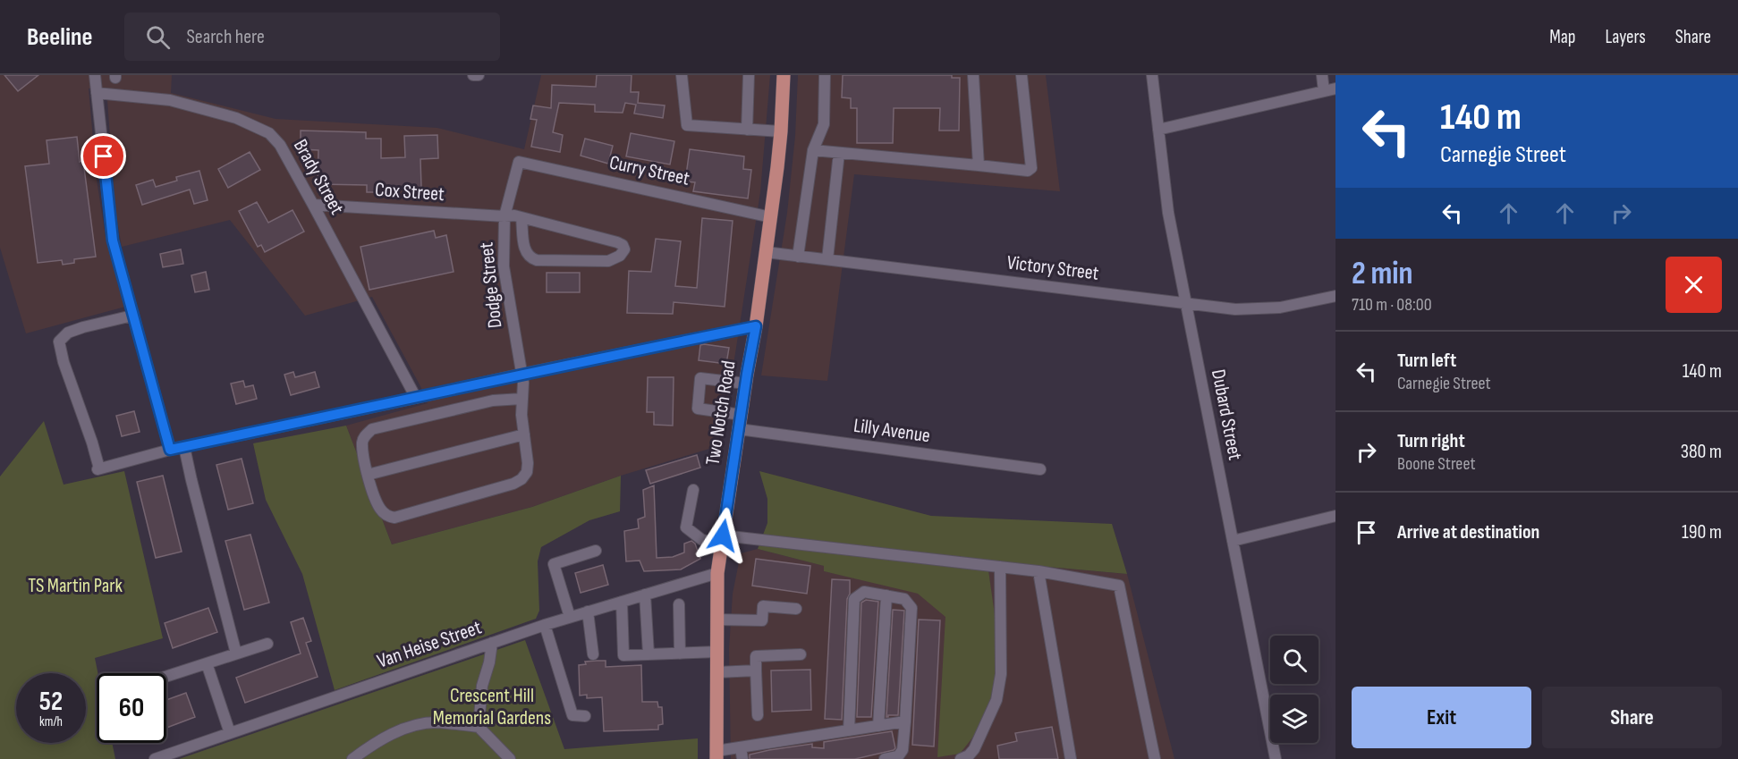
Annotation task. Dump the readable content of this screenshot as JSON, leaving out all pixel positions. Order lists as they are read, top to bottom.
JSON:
{
  "streets": {
    "main road": ["Two Notch Road"],
    "street": [
      "Curry Street",
      "Brady Street",
      "Cox Street",
      "Victory Street",
      "Dodge Street",
      "Dubard Street",
      "Lilly Avenue",
      "Van Heise Street"
    ]
  },
  "crossings": [
    ["Curry Street", "Dodge Street"],
    ["Curry Street", "Two Notch Road"],
    ["Brady Street", "Cox Street"],
    ["Cox Street", "Dodge Street"],
    ["Victory Street", "Two Notch Road"],
    ["Victory Street", "Dubard Street"],
    ["Two Notch Road", "Lilly Avenue"],
    ["Two Notch Road", "Van Heise Street"]
  ],
  "parks": ["TS Martin Park", "Crescent Hill Memorial Gardens"],
  "page": {
    "header": "Beeline",
    "search": "Search here",
    "nav": ["Map", "Layers", "Share"],
    "turn": ["140 m", "Carnegie Street"],
    "heading": ["2 min", "710 m · 08:00"],
    "list": [
      {
        "name": "Turn left",
        "note": "Carnegie Street",
        "value": "140 m"
      },
      {
        "name": "Turn right",
        "note": "Boone Street",
        "value": "380 m"
      },
      {
        "name": "Arrive at destination",
        "value": "190 m"
      }
    ],
    "speed": "52 km/h",
    "limit": "60",
    "buttons": ["Exit", "Share"]
  }
}
